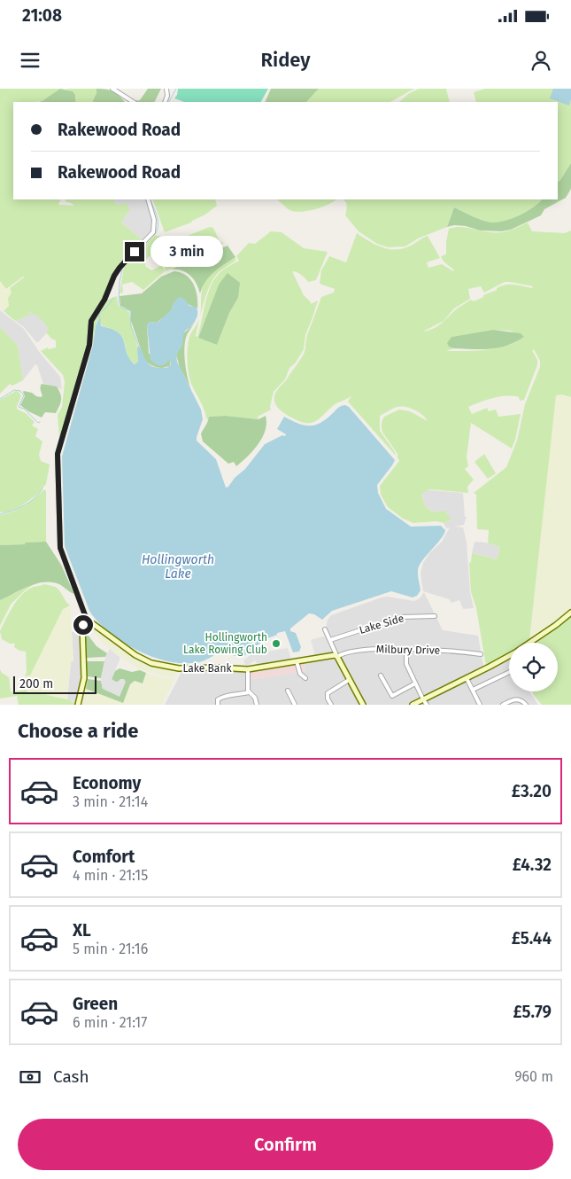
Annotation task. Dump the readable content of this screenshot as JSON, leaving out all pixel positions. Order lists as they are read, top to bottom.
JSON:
{
  "streets": {
    "main road": ["Lake Bank"],
    "street": ["Lake Side", "Milbury Drive"]
  },
  "crossings": [
    ["Milbury Drive", "Lake Bank"]
  ],
  "water": ["Hollingworth Lake"],
  "places": ["Hollingworth Lake Rowing Club"],
  "scale_bar": "200 m",
  "page": {
    "status": "21:08",
    "header": "Ridey",
    "banner": ["Rakewood Road", "Rakewood Road"],
    "bubble": "3 min",
    "scale": "200 m",
    "heading": "Choose a ride",
    "list": [
      {
        "name": "Economy",
        "note": "3 min · 21:14",
        "value": "£3.20"
      },
      {
        "name": "Comfort",
        "note": "4 min · 21:15",
        "value": "£4.32"
      },
      {
        "name": "XL",
        "note": "5 min · 21:16",
        "value": "£5.44"
      },
      {
        "name": "Green",
        "note": "6 min · 21:17",
        "value": "£5.79"
      }
    ],
    "pay": ["Cash", "960 m"],
    "buttons": "Confirm"
  }
}
